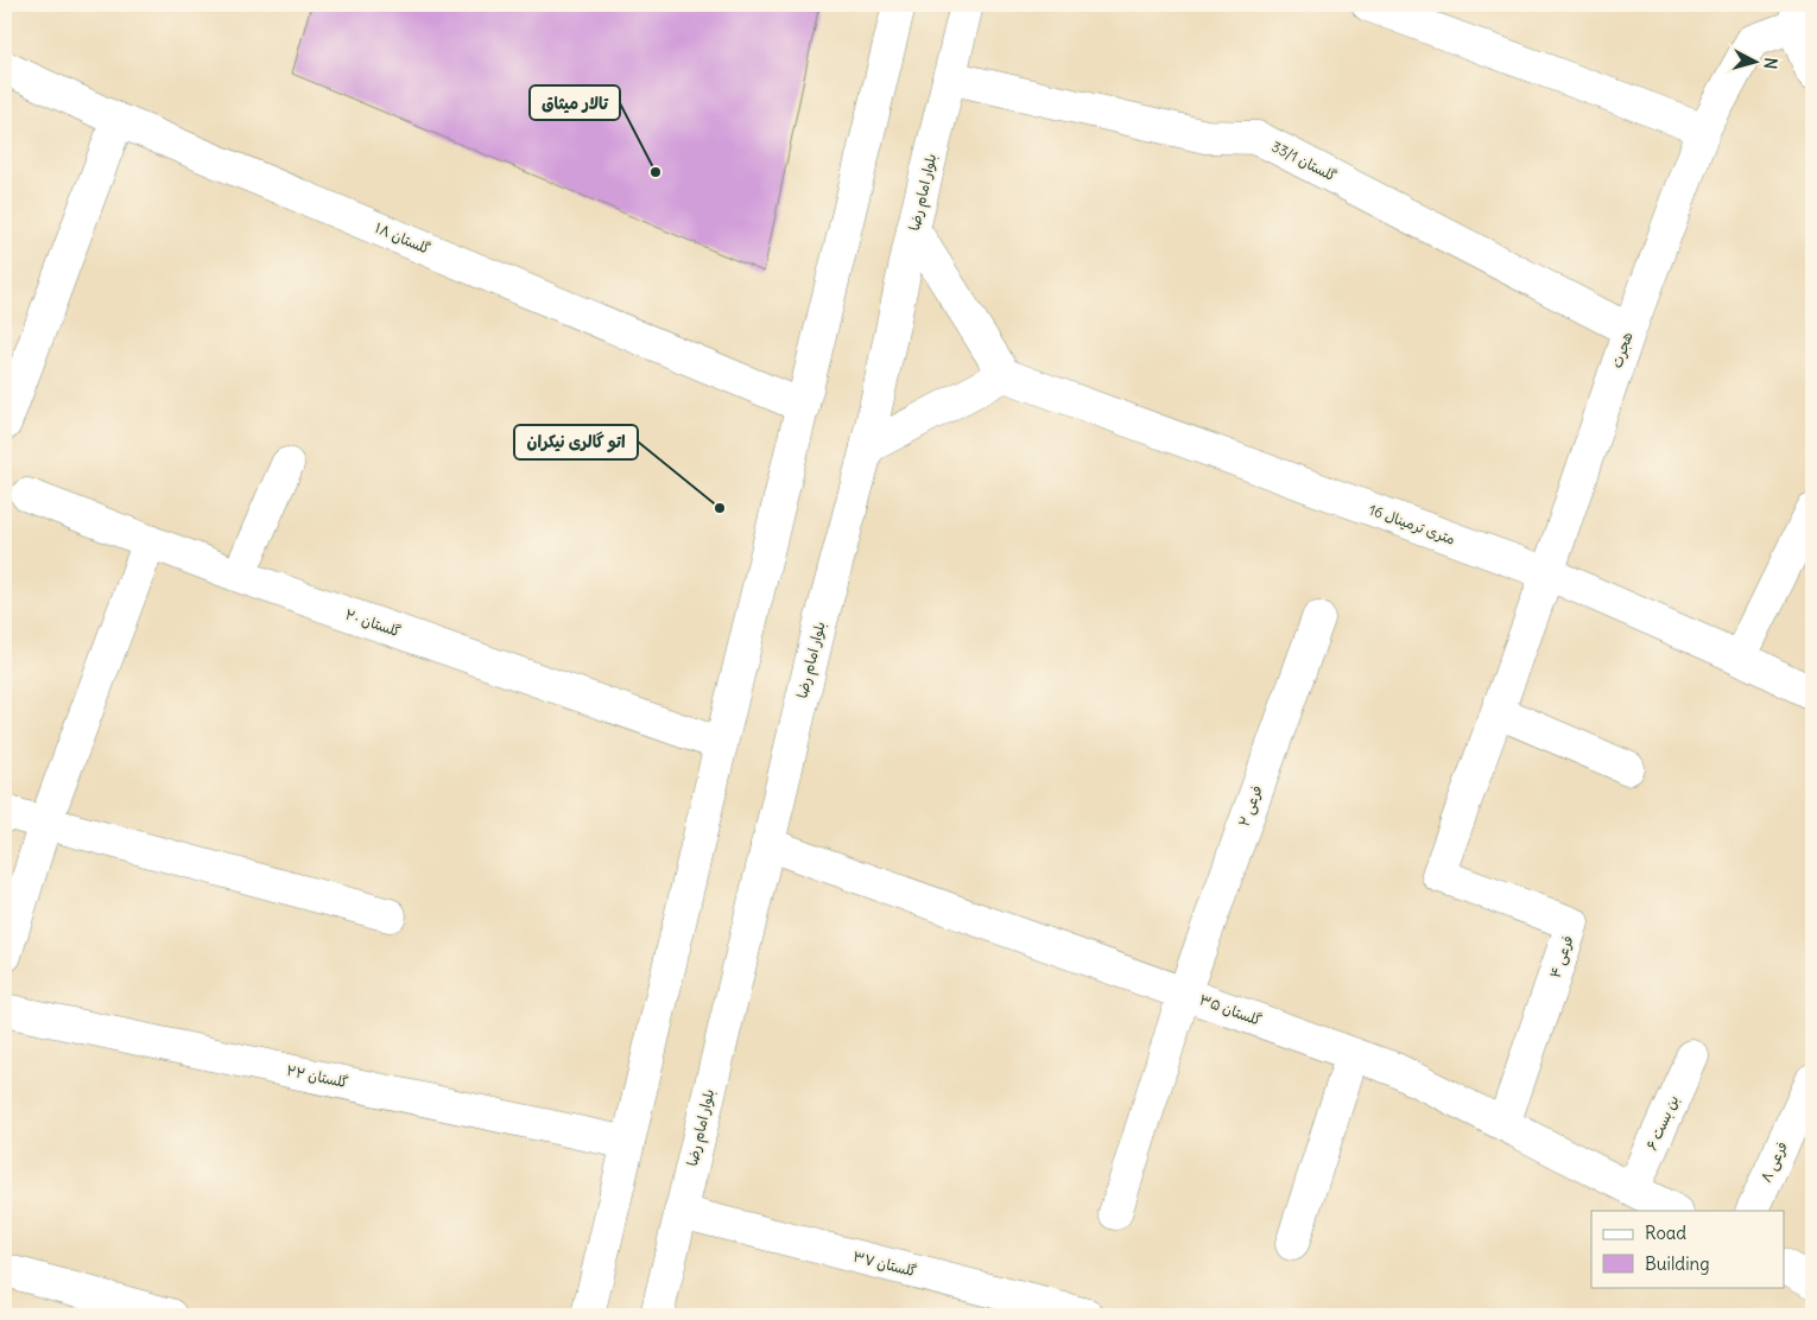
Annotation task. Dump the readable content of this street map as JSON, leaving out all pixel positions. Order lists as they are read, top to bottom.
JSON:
{
  "streets": {
    "street": [
      "گلستان 33/1",
      "بلوار امام رضا",
      "گلستان ۱۸",
      "هجرت",
      "16 متری ترمینال",
      "گلستان ۲۰",
      "فرعی ۲",
      "فرعی ۴",
      "گلستان ۳۵",
      "گلستان ۲۲",
      "بن بست ۶",
      "فرعی ۸",
      "گلستان ۳۷"
    ]
  },
  "crossings": [
    ["گلستان 33/1", "بلوار امام رضا"],
    ["گلستان 33/1", "هجرت"],
    ["بلوار امام رضا", "گلستان ۳۵"],
    ["بلوار امام رضا", "گلستان ۳۷"],
    ["هجرت", "16 متری ترمینال"],
    ["هجرت", "فرعی ۴"],
    ["فرعی ۲", "گلستان ۳۵"],
    ["فرعی ۴", "گلستان ۳۵"],
    ["گلستان ۳۵", "بن بست ۶"]
  ],
  "places": ["تالار میثاق", "اتو گالری نیکران"],
  "legend": ["Road", "Building"],
  "north": "right"
}
